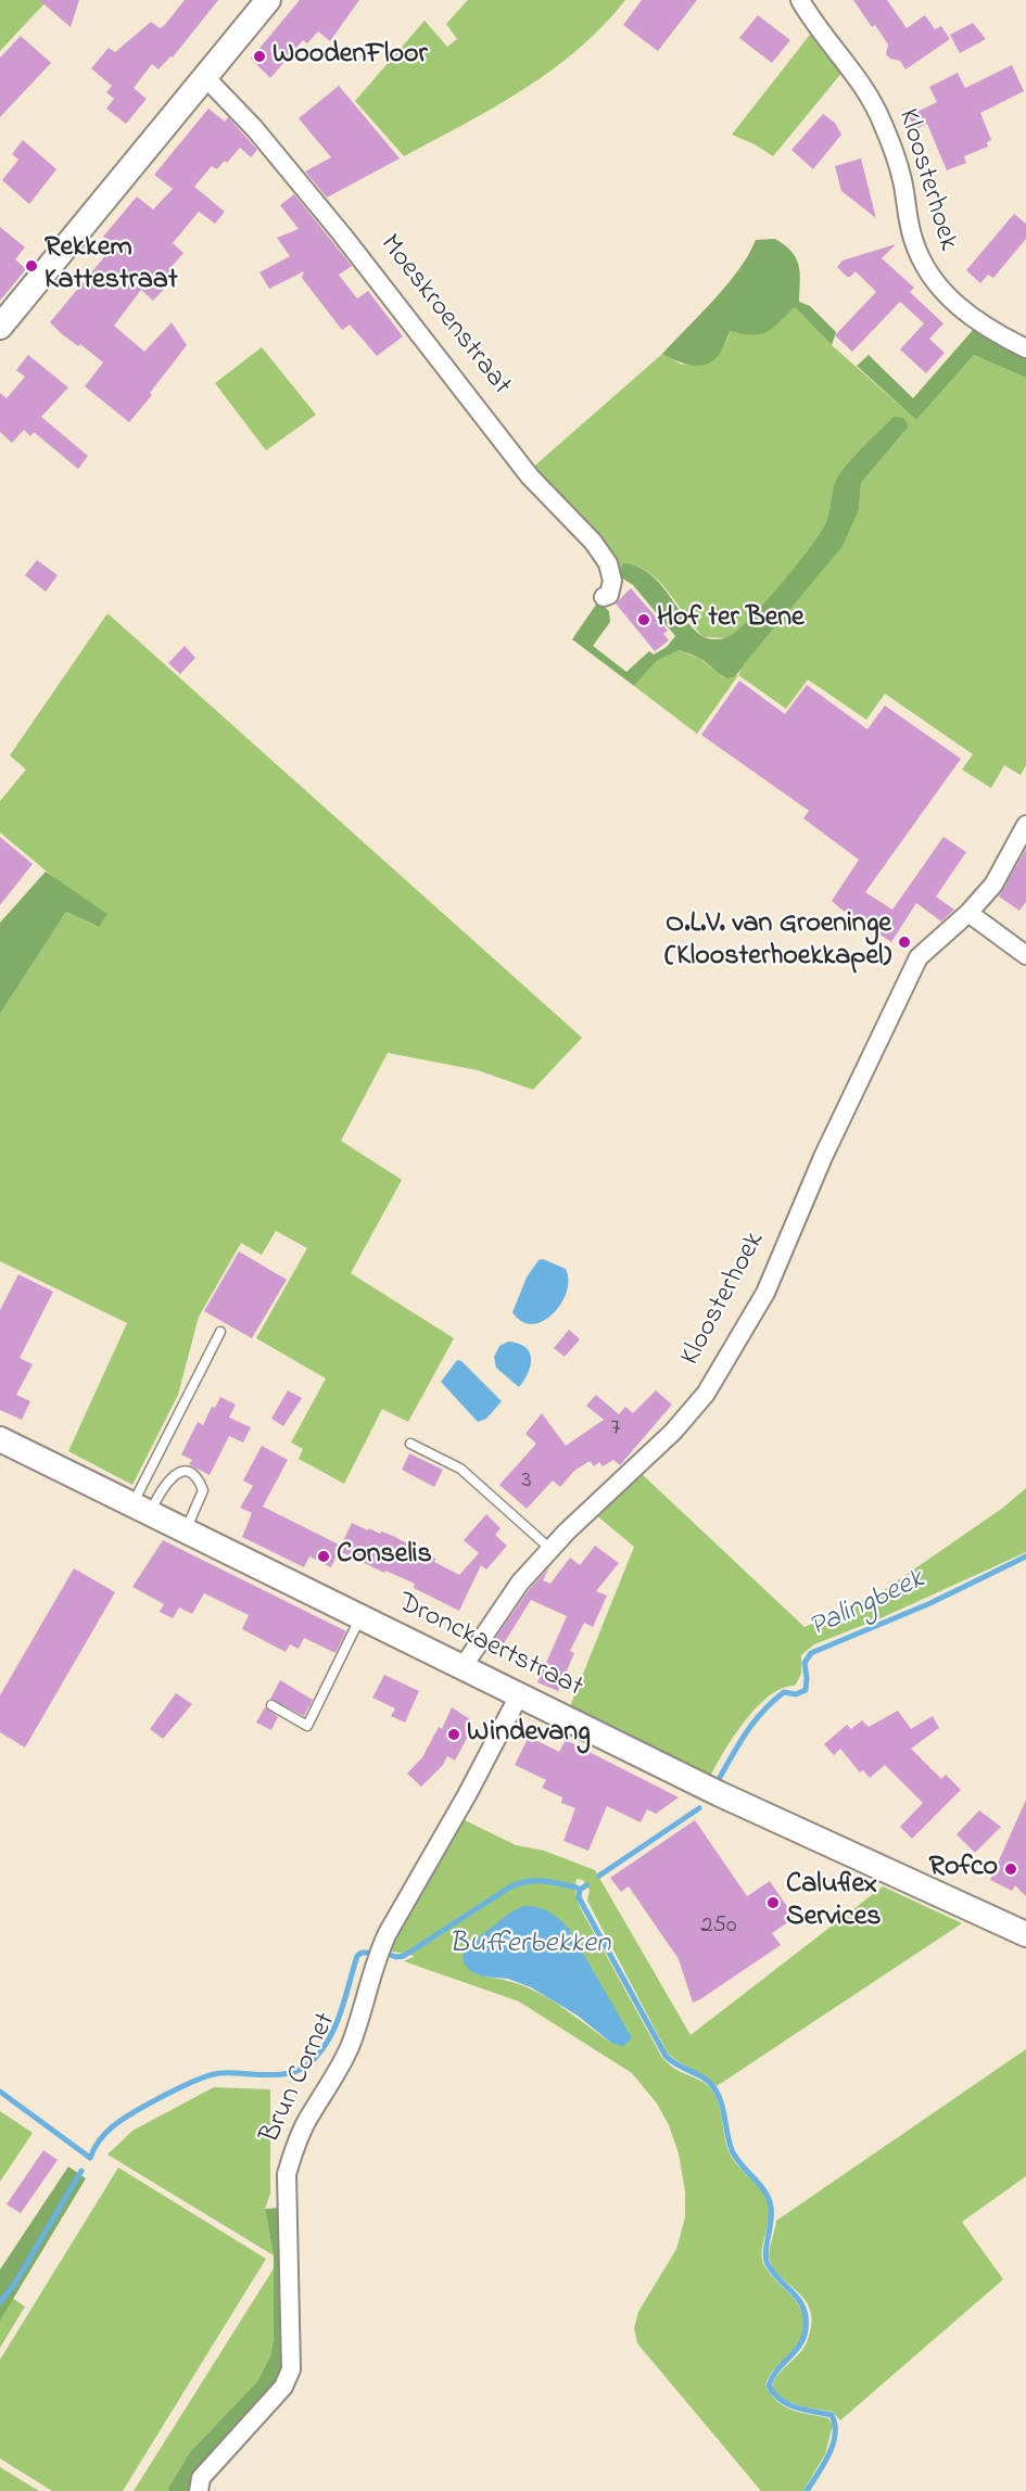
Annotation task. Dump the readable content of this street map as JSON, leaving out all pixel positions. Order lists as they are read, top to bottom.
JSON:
{
  "streets": {
    "main road": ["Dronckaertstraat"],
    "street": ["Kloosterhoek", "Moeskroenstraat", "Brun Cornet"]
  },
  "crossings": [
    ["Kloosterhoek", "Dronckaertstraat"],
    ["Dronckaertstraat", "Brun Cornet"]
  ],
  "water": ["Palingbeek", "Bufferbekken"],
  "places": [
    "WoodenFloor",
    "Rekkem Kattestraat",
    "Hof ter Bene",
    "O.L.V. van Groeninge (Kloosterhoekkapel)",
    "Conselis",
    "Windevang",
    "Rofco",
    "Caluflex Services"
  ],
  "house_numbers": ["7", "3", "250"]
}
